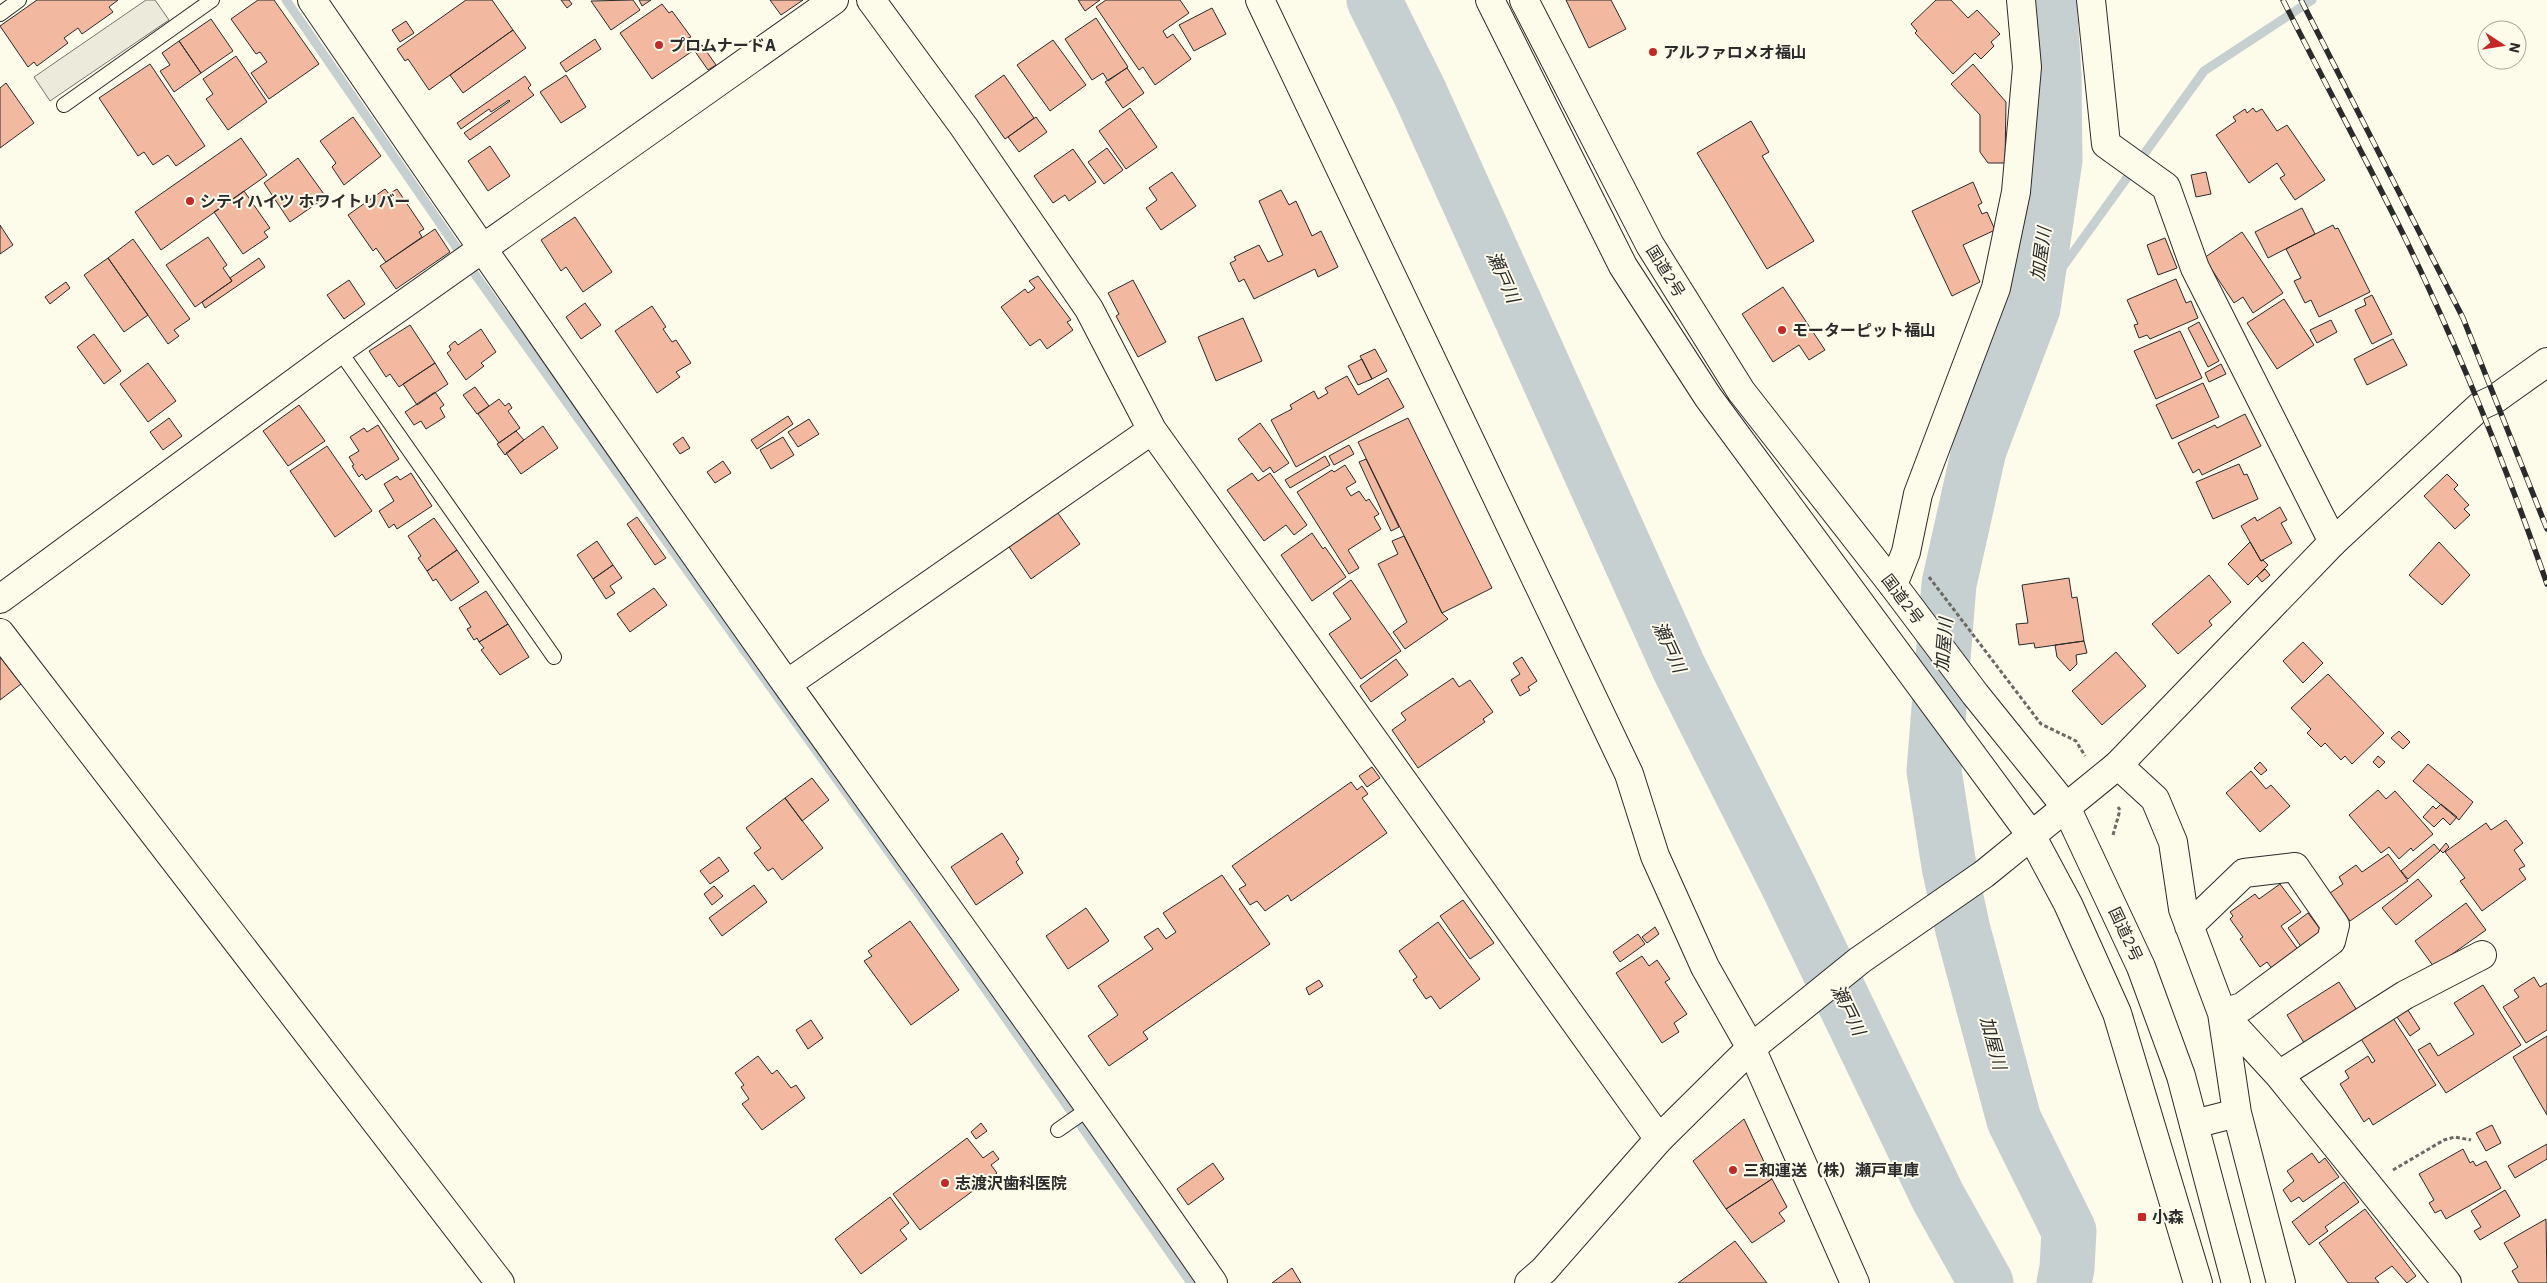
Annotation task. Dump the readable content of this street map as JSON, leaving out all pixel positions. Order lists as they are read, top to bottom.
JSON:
{
  "streets": {
    "main road": ["国道2号"]
  },
  "water": ["加屋川", "瀬戸川"],
  "places": {
    "other": [
      "プロムナードA",
      "アルファロメオ福山",
      "シティハイツ ホワイトリバー",
      "モーターピット福山",
      "三和運送（株）瀬戸車庫",
      "志渡沢歯科医院"
    ],
    "transit": ["小森"]
  },
  "north": "right"
}
